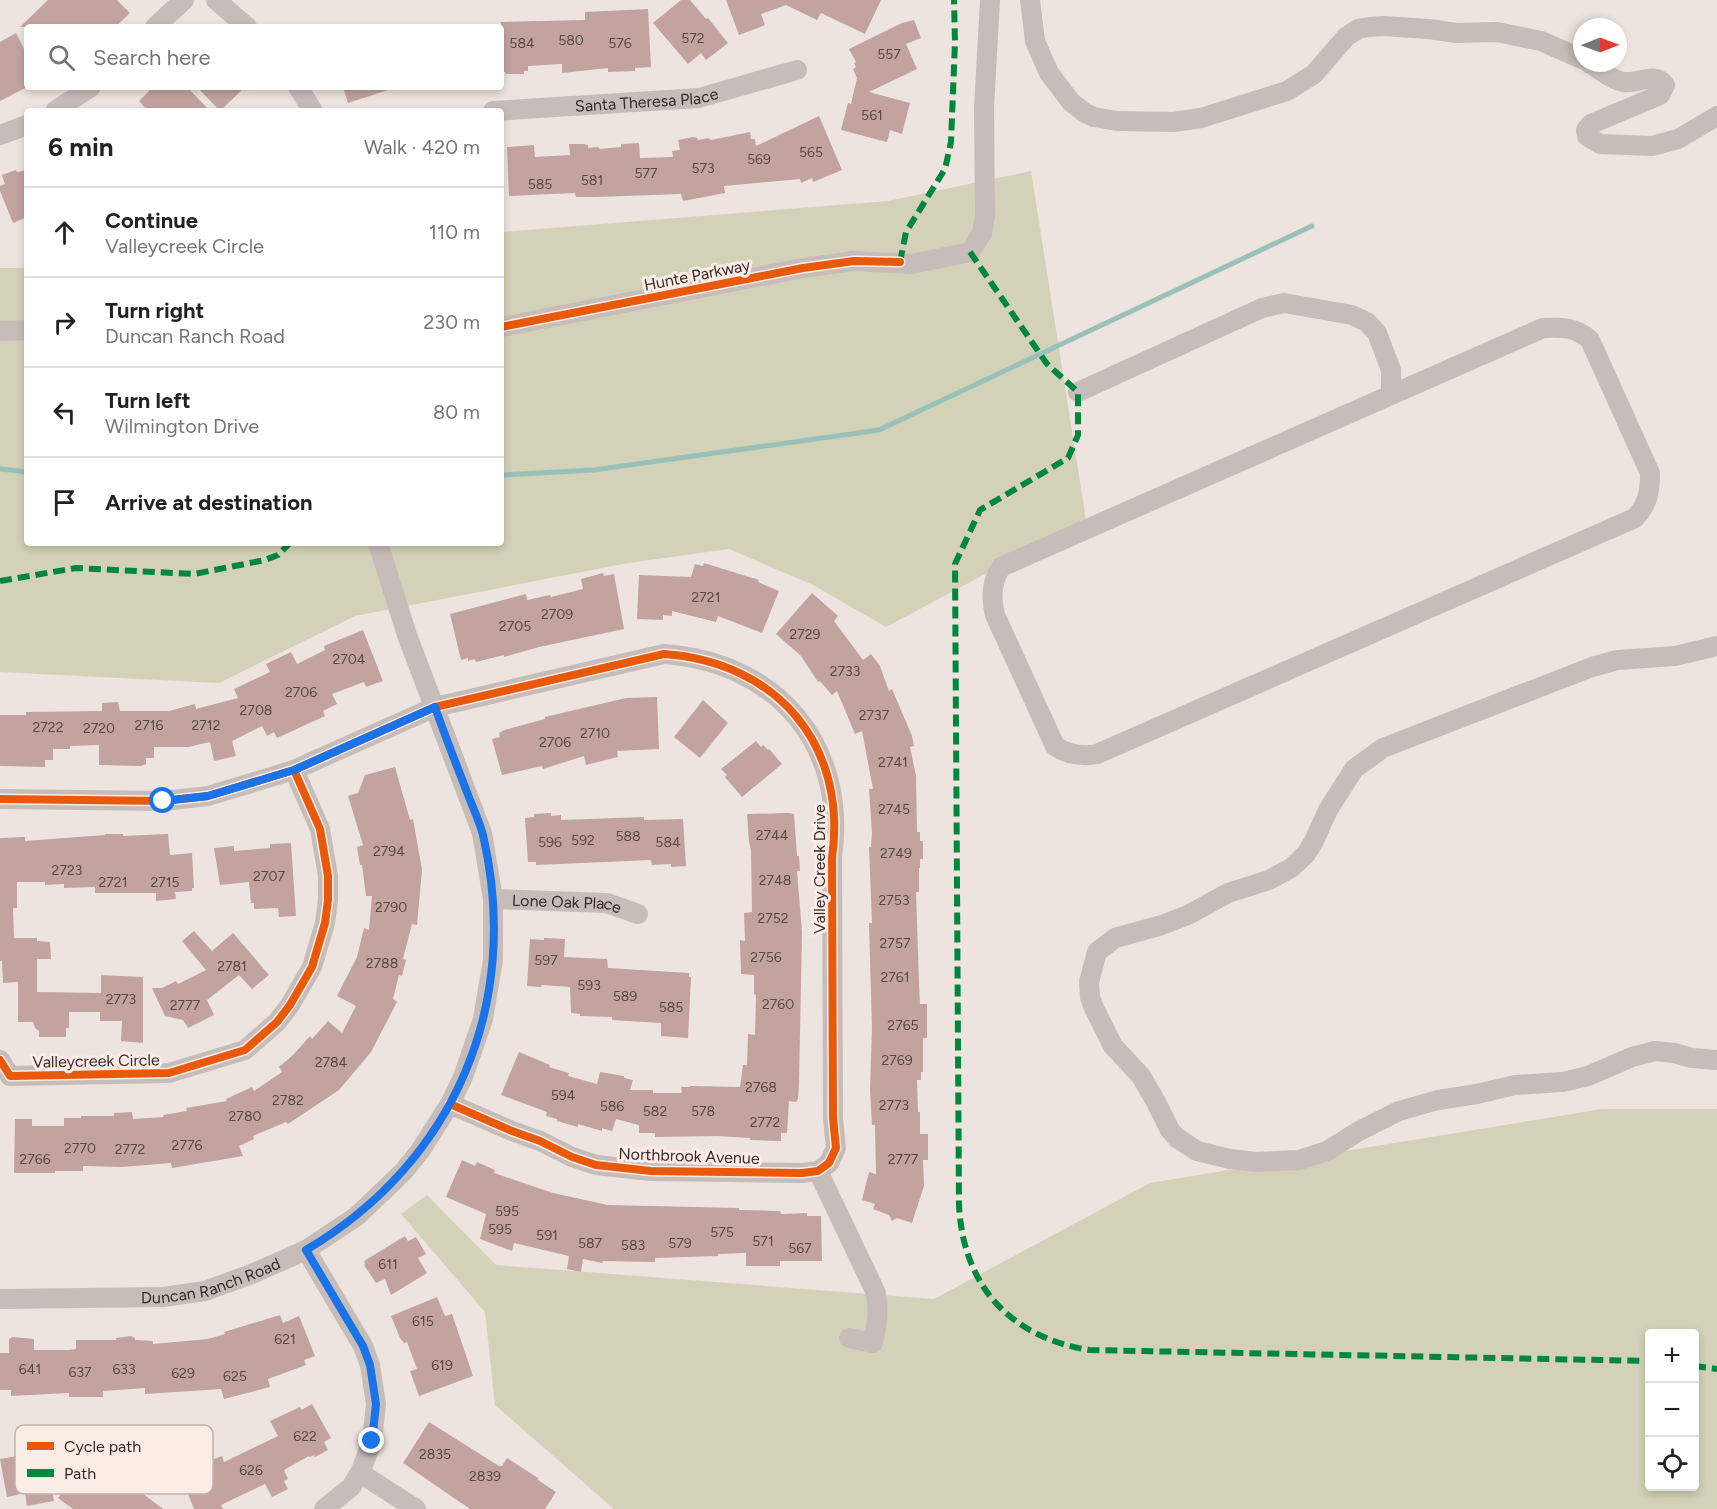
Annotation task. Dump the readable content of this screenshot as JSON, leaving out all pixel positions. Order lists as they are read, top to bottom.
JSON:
{
  "streets": {
    "street": [
      "Santa Theresa Place",
      "Hunte Parkway",
      "Valley Creek Drive",
      "Lone Oak Place",
      "Valleycreek Circle",
      "Northbrook Avenue",
      "Duncan Ranch Road"
    ]
  },
  "crossings": [
    ["Valley Creek Drive", "Northbrook Avenue"],
    ["Valley Creek Drive", "Duncan Ranch Road"],
    ["Lone Oak Place", "Duncan Ranch Road"],
    ["Northbrook Avenue", "Duncan Ranch Road"]
  ],
  "house_numbers": [
    "572",
    "580",
    "584",
    "576",
    "557",
    "561",
    "565",
    "569",
    "573",
    "577",
    "581",
    "585",
    "2721",
    "2709",
    "2705",
    "2729",
    "2704",
    "2733",
    "2706",
    "2708",
    "2737",
    "2716",
    "2712",
    "2722",
    "2720",
    "2710",
    "2706",
    "2741",
    "2745",
    "2744",
    "588",
    "592",
    "596",
    "584",
    "2794",
    "2749",
    "2723",
    "2707",
    "2748",
    "2721",
    "2715",
    "2753",
    "2790",
    "2752",
    "2757",
    "2756",
    "597",
    "2788",
    "2781",
    "2761",
    "593",
    "589",
    "2773",
    "2760",
    "2777",
    "585",
    "2765",
    "2769",
    "2784",
    "2768",
    "594",
    "2782",
    "2773",
    "586",
    "582",
    "578",
    "2780",
    "2772",
    "2776",
    "2770",
    "2772",
    "2766",
    "2777",
    "595",
    "595",
    "575",
    "591",
    "571",
    "587",
    "579",
    "583",
    "567",
    "611",
    "615",
    "621",
    "619",
    "641",
    "633",
    "637",
    "629",
    "625",
    "622",
    "2835",
    "626",
    "2839"
  ],
  "legend": ["Cycle path", "Path"],
  "north": "right",
  "page": {
    "search": "Search here",
    "heading": ["6 min", "Walk · 420 m"],
    "list": [
      ["Continue", "Valleycreek Circle", "110 m"],
      ["Turn right", "Duncan Ranch Road", "230 m"],
      ["Turn left", "Wilmington Drive", "80 m"],
      "Arrive at destination"
    ],
    "map_buttons": ["+", "−"]
  }
}
